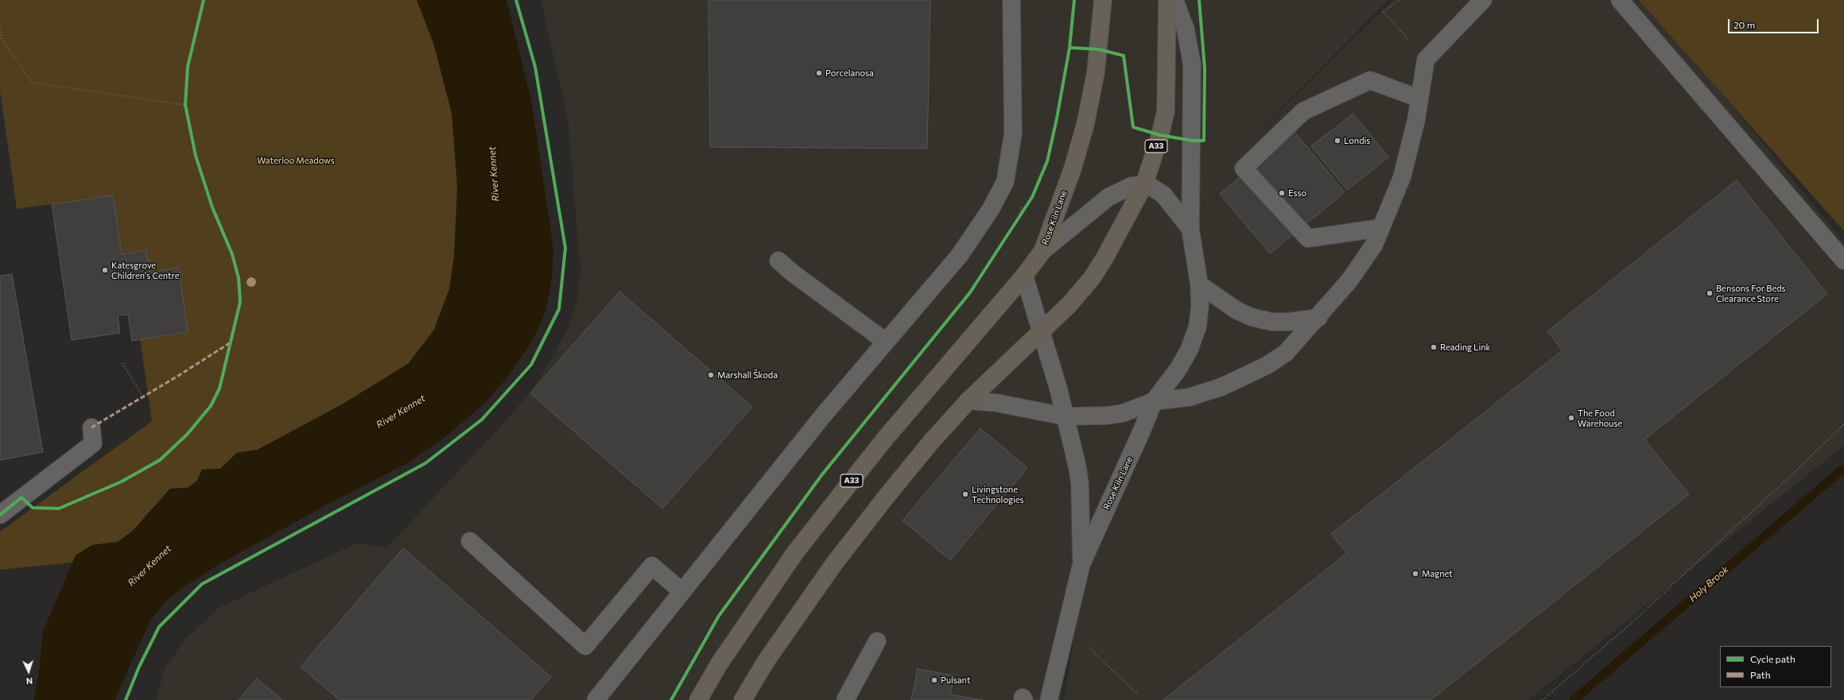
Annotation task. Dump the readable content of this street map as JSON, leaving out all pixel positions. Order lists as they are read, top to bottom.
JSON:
{
  "streets": {
    "highway": ["A33", "Rose Kiln Lane"]
  },
  "crossings": [
    ["A33", "Rose Kiln Lane"]
  ],
  "water": ["River Kennet", "Holy Brook"],
  "parks": ["Waterloo Meadows"],
  "places": [
    "Porcelanosa",
    "Londis",
    "Esso",
    "Katesgrove Children's Centre",
    "Bensons For Beds Clearance Store",
    "Reading Link",
    "Marshall Škoda",
    "The Food Warehouse",
    "Livingstone Technologies",
    "Magnet",
    "Pulsant"
  ],
  "legend": ["Cycle path", "Path"],
  "scale_bar": "20 m",
  "north": "bottom"
}
